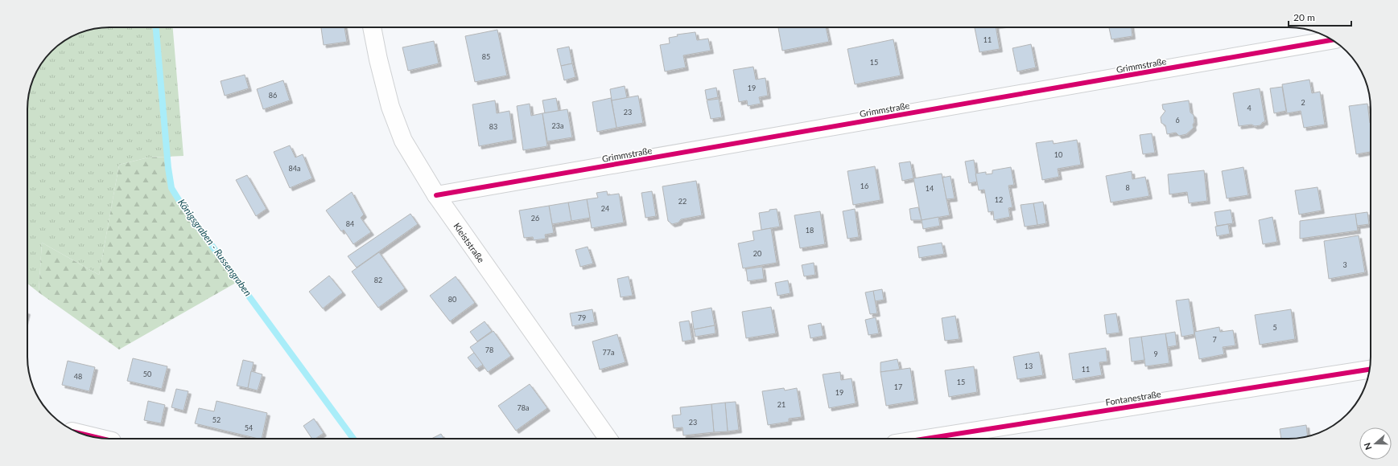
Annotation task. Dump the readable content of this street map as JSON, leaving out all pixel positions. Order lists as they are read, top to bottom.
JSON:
{
  "streets": {
    "street": ["Grimmstraße", "Kleiststraße", "Fontanestraße"]
  },
  "crossings": [
    ["Grimmstraße", "Kleiststraße"]
  ],
  "water": ["Königsgraben - Russengraben"],
  "house_numbers": [
    "11",
    "85",
    "15",
    "19",
    "86",
    "2",
    "4",
    "23",
    "6",
    "23a",
    "83",
    "10",
    "84a",
    "16",
    "8",
    "14",
    "12",
    "22",
    "24",
    "26",
    "84",
    "18",
    "20",
    "3",
    "82",
    "80",
    "79",
    "5",
    "7",
    "78",
    "77a",
    "9",
    "13",
    "11",
    "50",
    "48",
    "15",
    "17",
    "19",
    "21",
    "78a",
    "52",
    "23",
    "54"
  ],
  "scale_bar": "20 m",
  "north": "left"
}
